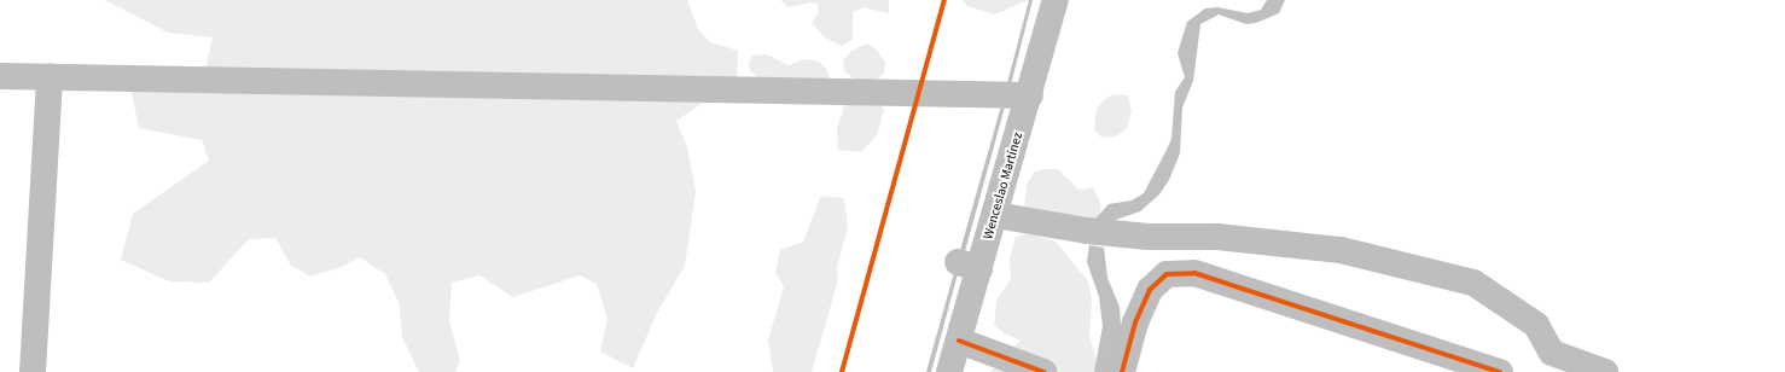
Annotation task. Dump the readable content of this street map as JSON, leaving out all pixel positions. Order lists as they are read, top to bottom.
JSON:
{
  "streets": {
    "street": ["Wenceslao Martínez"]
  }
}
